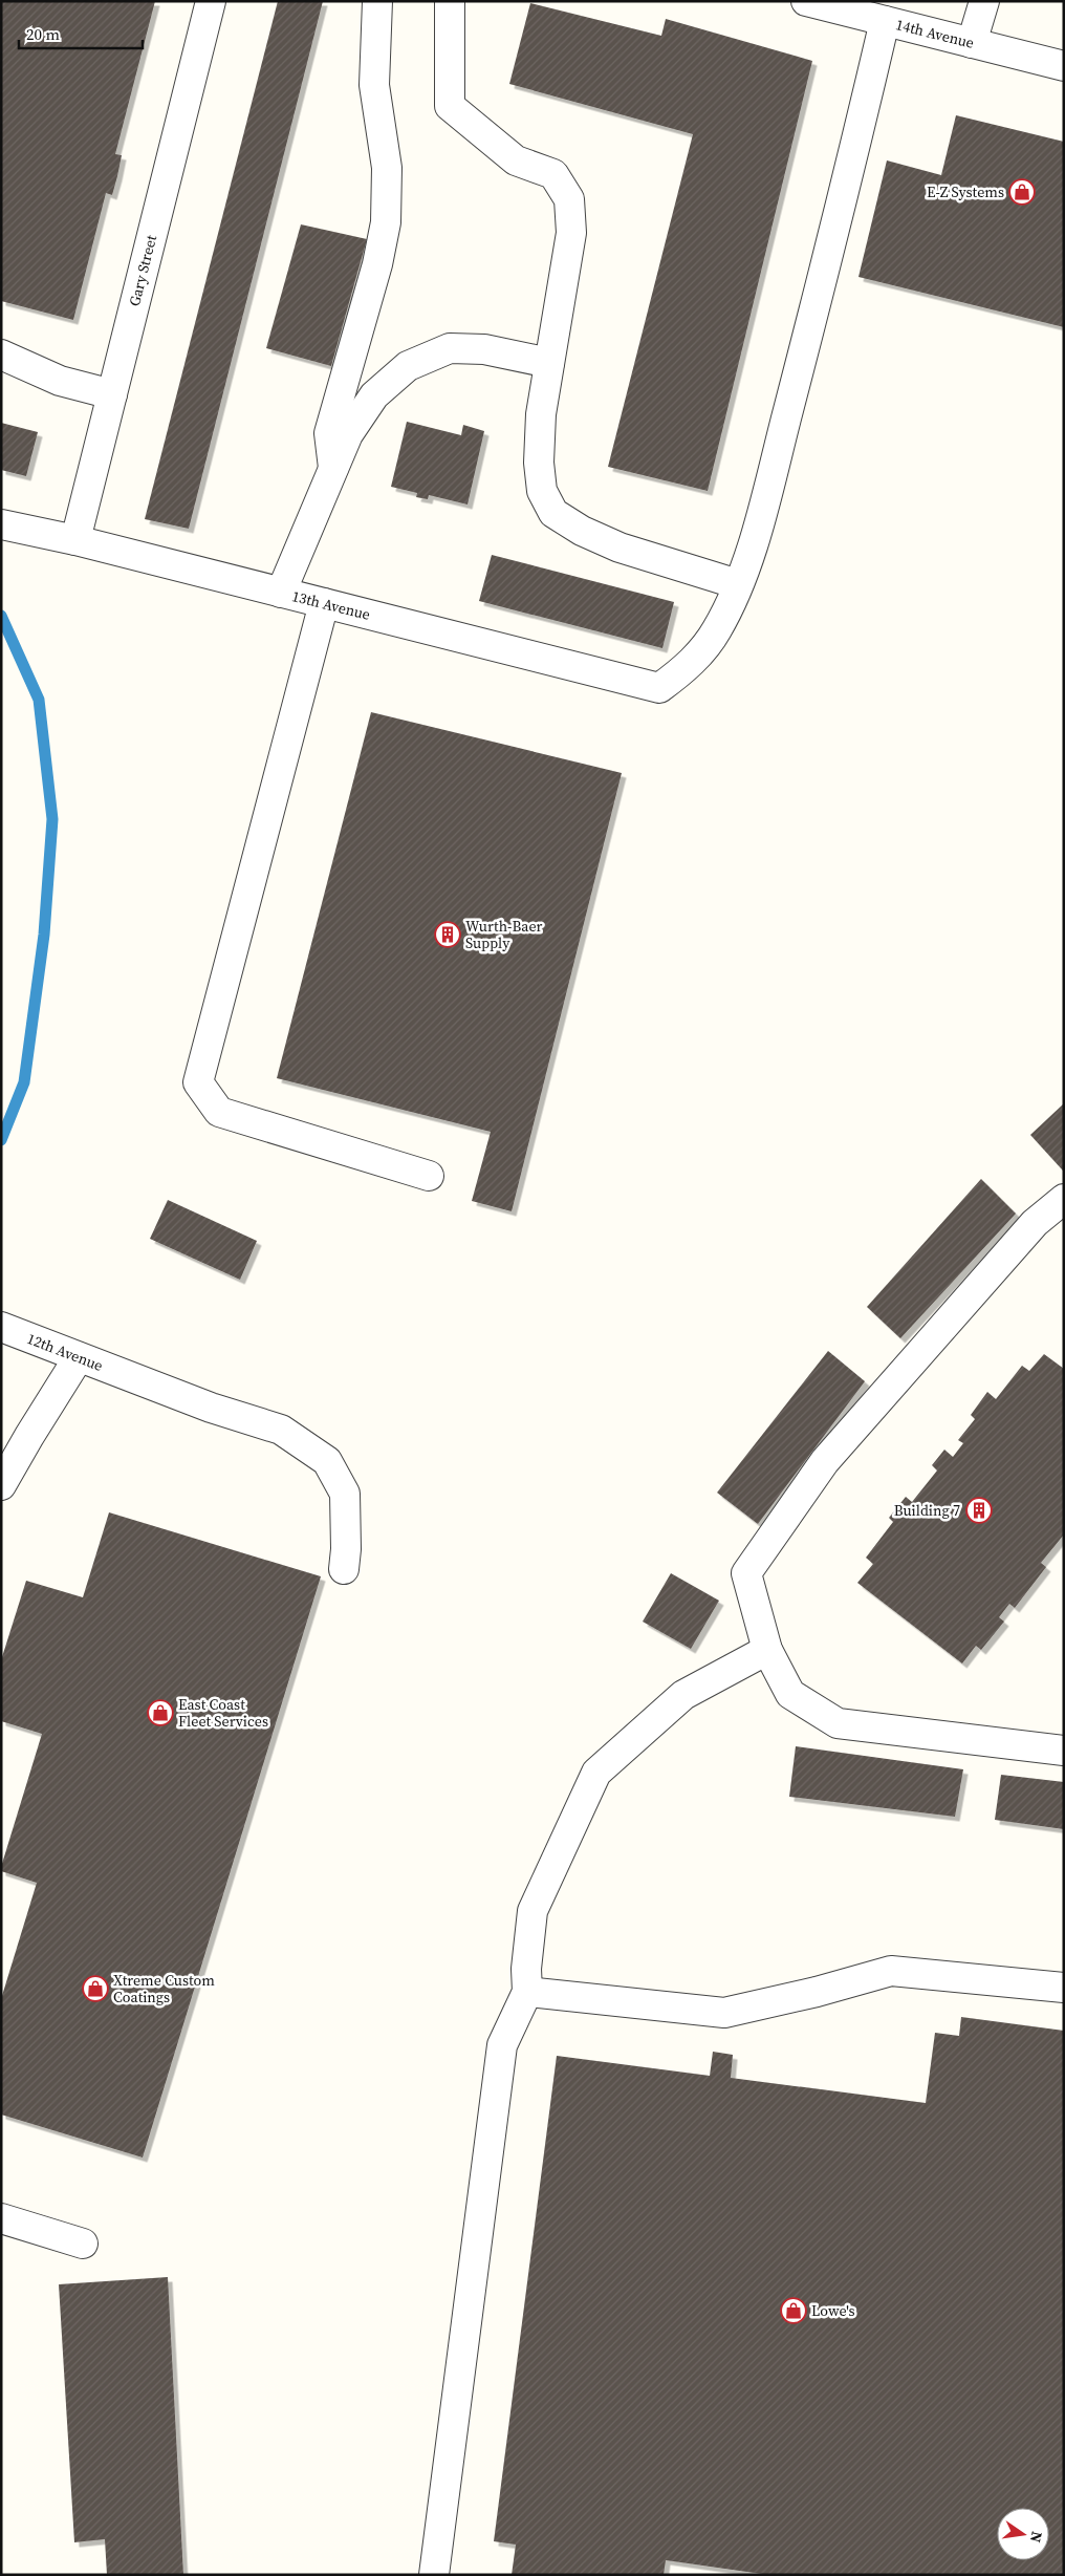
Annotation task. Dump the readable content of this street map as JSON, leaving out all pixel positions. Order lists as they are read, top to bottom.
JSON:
{
  "streets": {
    "street": [
      "14th Avenue",
      "Gary Street",
      "13th Avenue",
      "12th Avenue"
    ]
  },
  "crossings": [
    ["Gary Street", "13th Avenue"]
  ],
  "places": {
    "shop": [
      "E-Z Systems",
      "East Coast Fleet Services",
      "Xtreme Custom Coatings",
      "Lowe's"
    ],
    "building": ["Wurth-Baer Supply", "Building 7"]
  },
  "scale_bar": "20 m",
  "north": "right"
}
